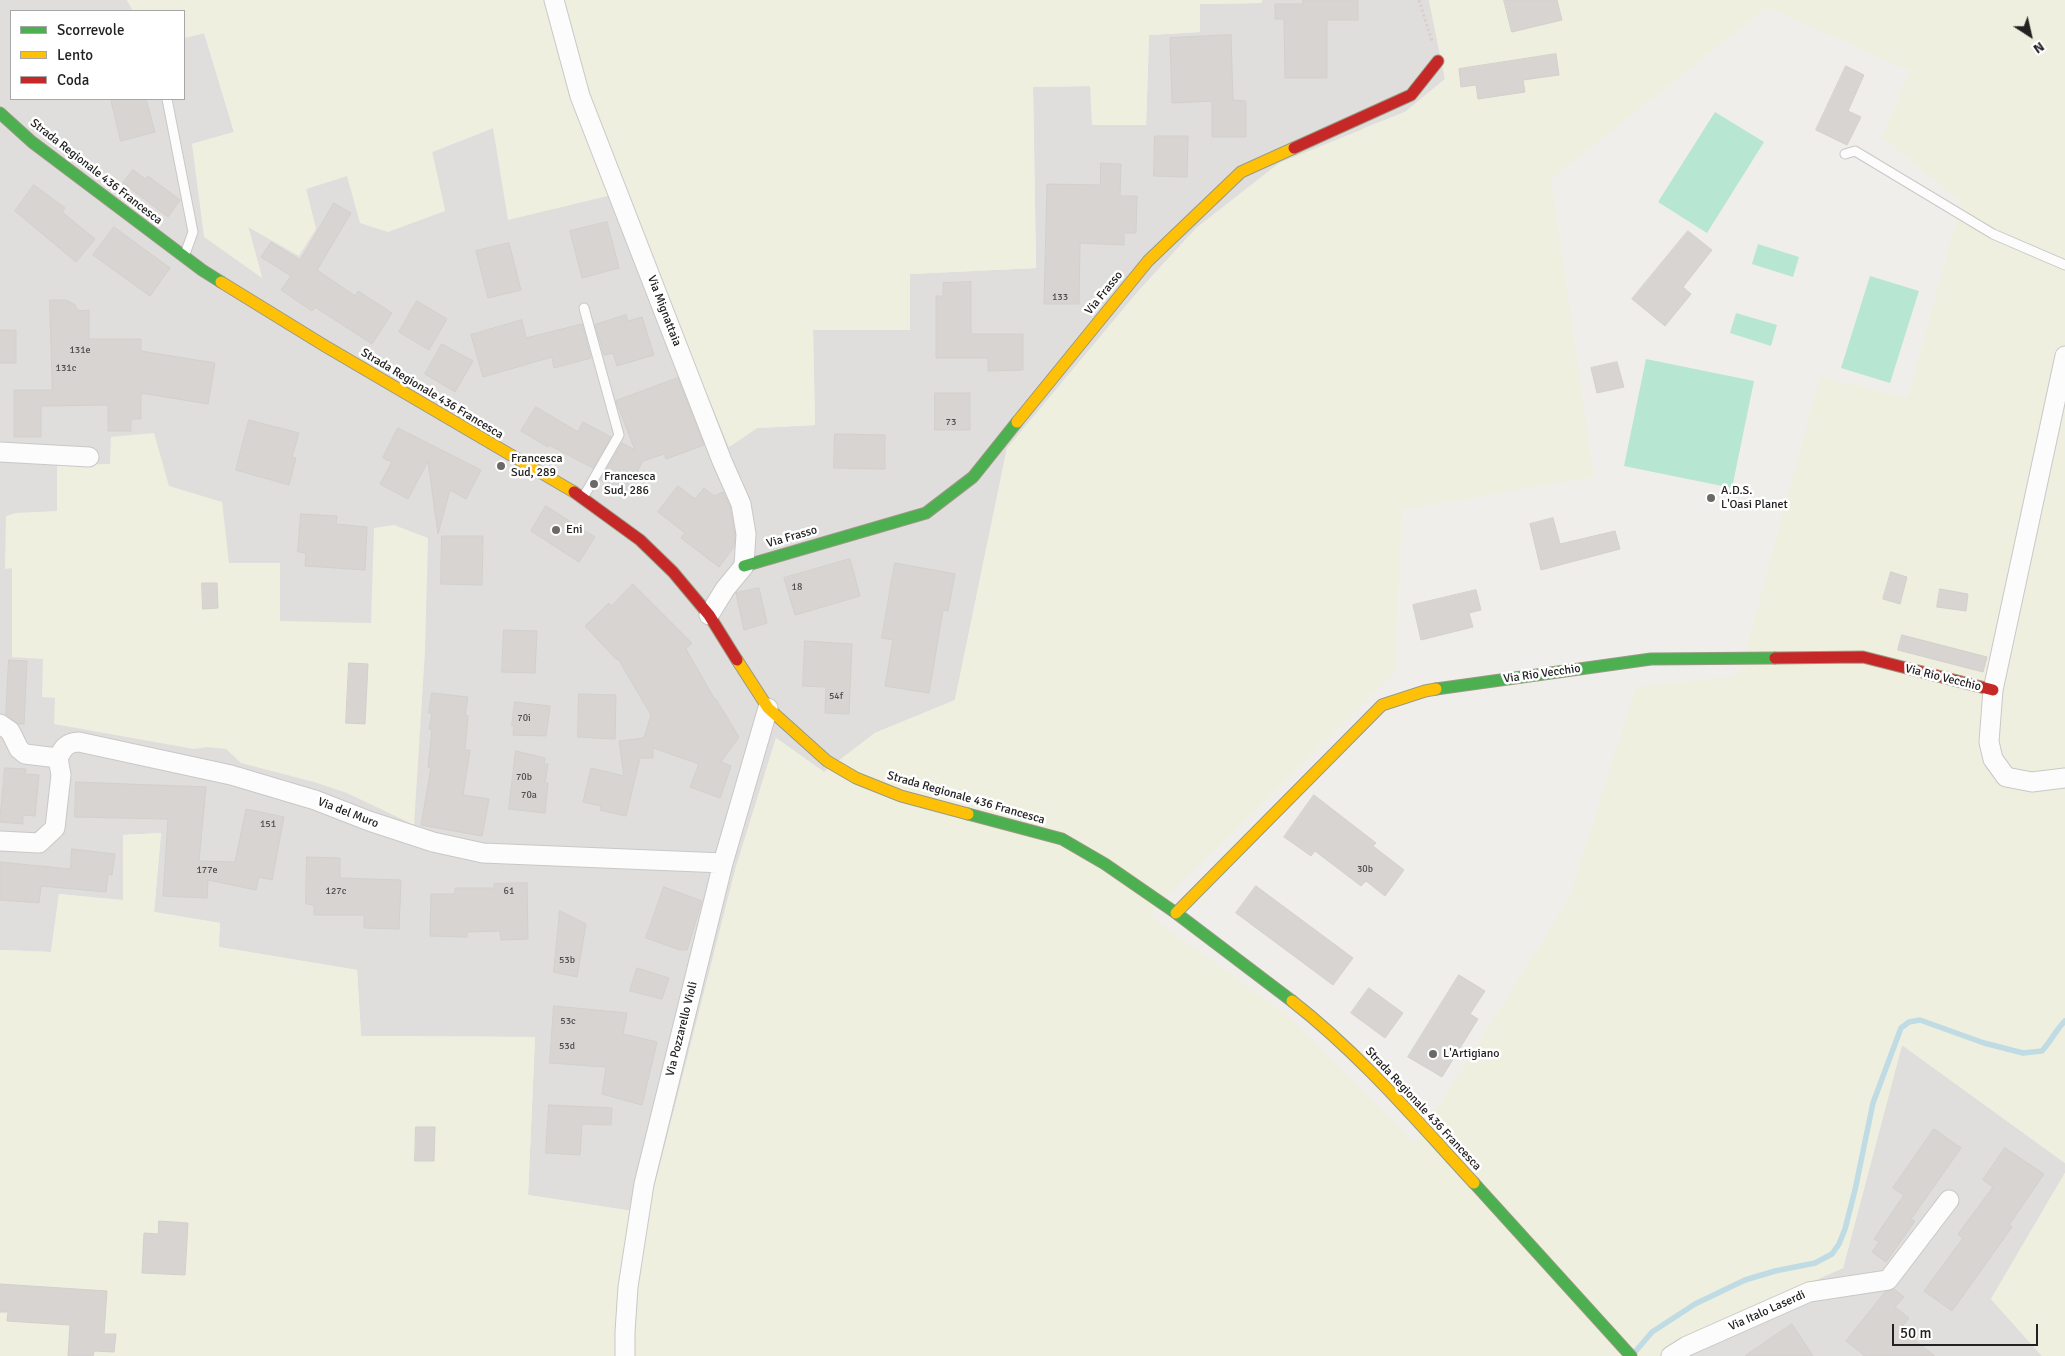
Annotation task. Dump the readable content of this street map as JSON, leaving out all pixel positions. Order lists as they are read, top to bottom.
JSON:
{
  "streets": {
    "street": [
      "Strada Regionale 436 Francesca",
      "Via Frasso",
      "Via Mignattaia",
      "Via Rio Vecchio",
      "Via del Muro",
      "Via Pozzarello Violi",
      "Via Italo Laserdi"
    ]
  },
  "crossings": [
    ["Strada Regionale 436 Francesca", "Via Rio Vecchio"],
    ["Strada Regionale 436 Francesca", "Via Pozzarello Violi"],
    ["Via Frasso", "Via Mignattaia"],
    ["Via del Muro", "Via Pozzarello Violi"]
  ],
  "places": [
    "Francesca Sud, 289",
    "Francesca Sud, 286",
    "A.D.S. L'Oasi Planet",
    "Eni",
    "L'Artigiano"
  ],
  "house_numbers": [
    "133",
    "131e",
    "131c",
    "73",
    "18",
    "54f",
    "70i",
    "70b",
    "70a",
    "151",
    "30b",
    "177e",
    "127c",
    "61",
    "53b",
    "53c",
    "53d"
  ],
  "legend": ["Scorrevole", "Lento", "Coda"],
  "scale_bar": "50 m",
  "north": "bottom right"
}
